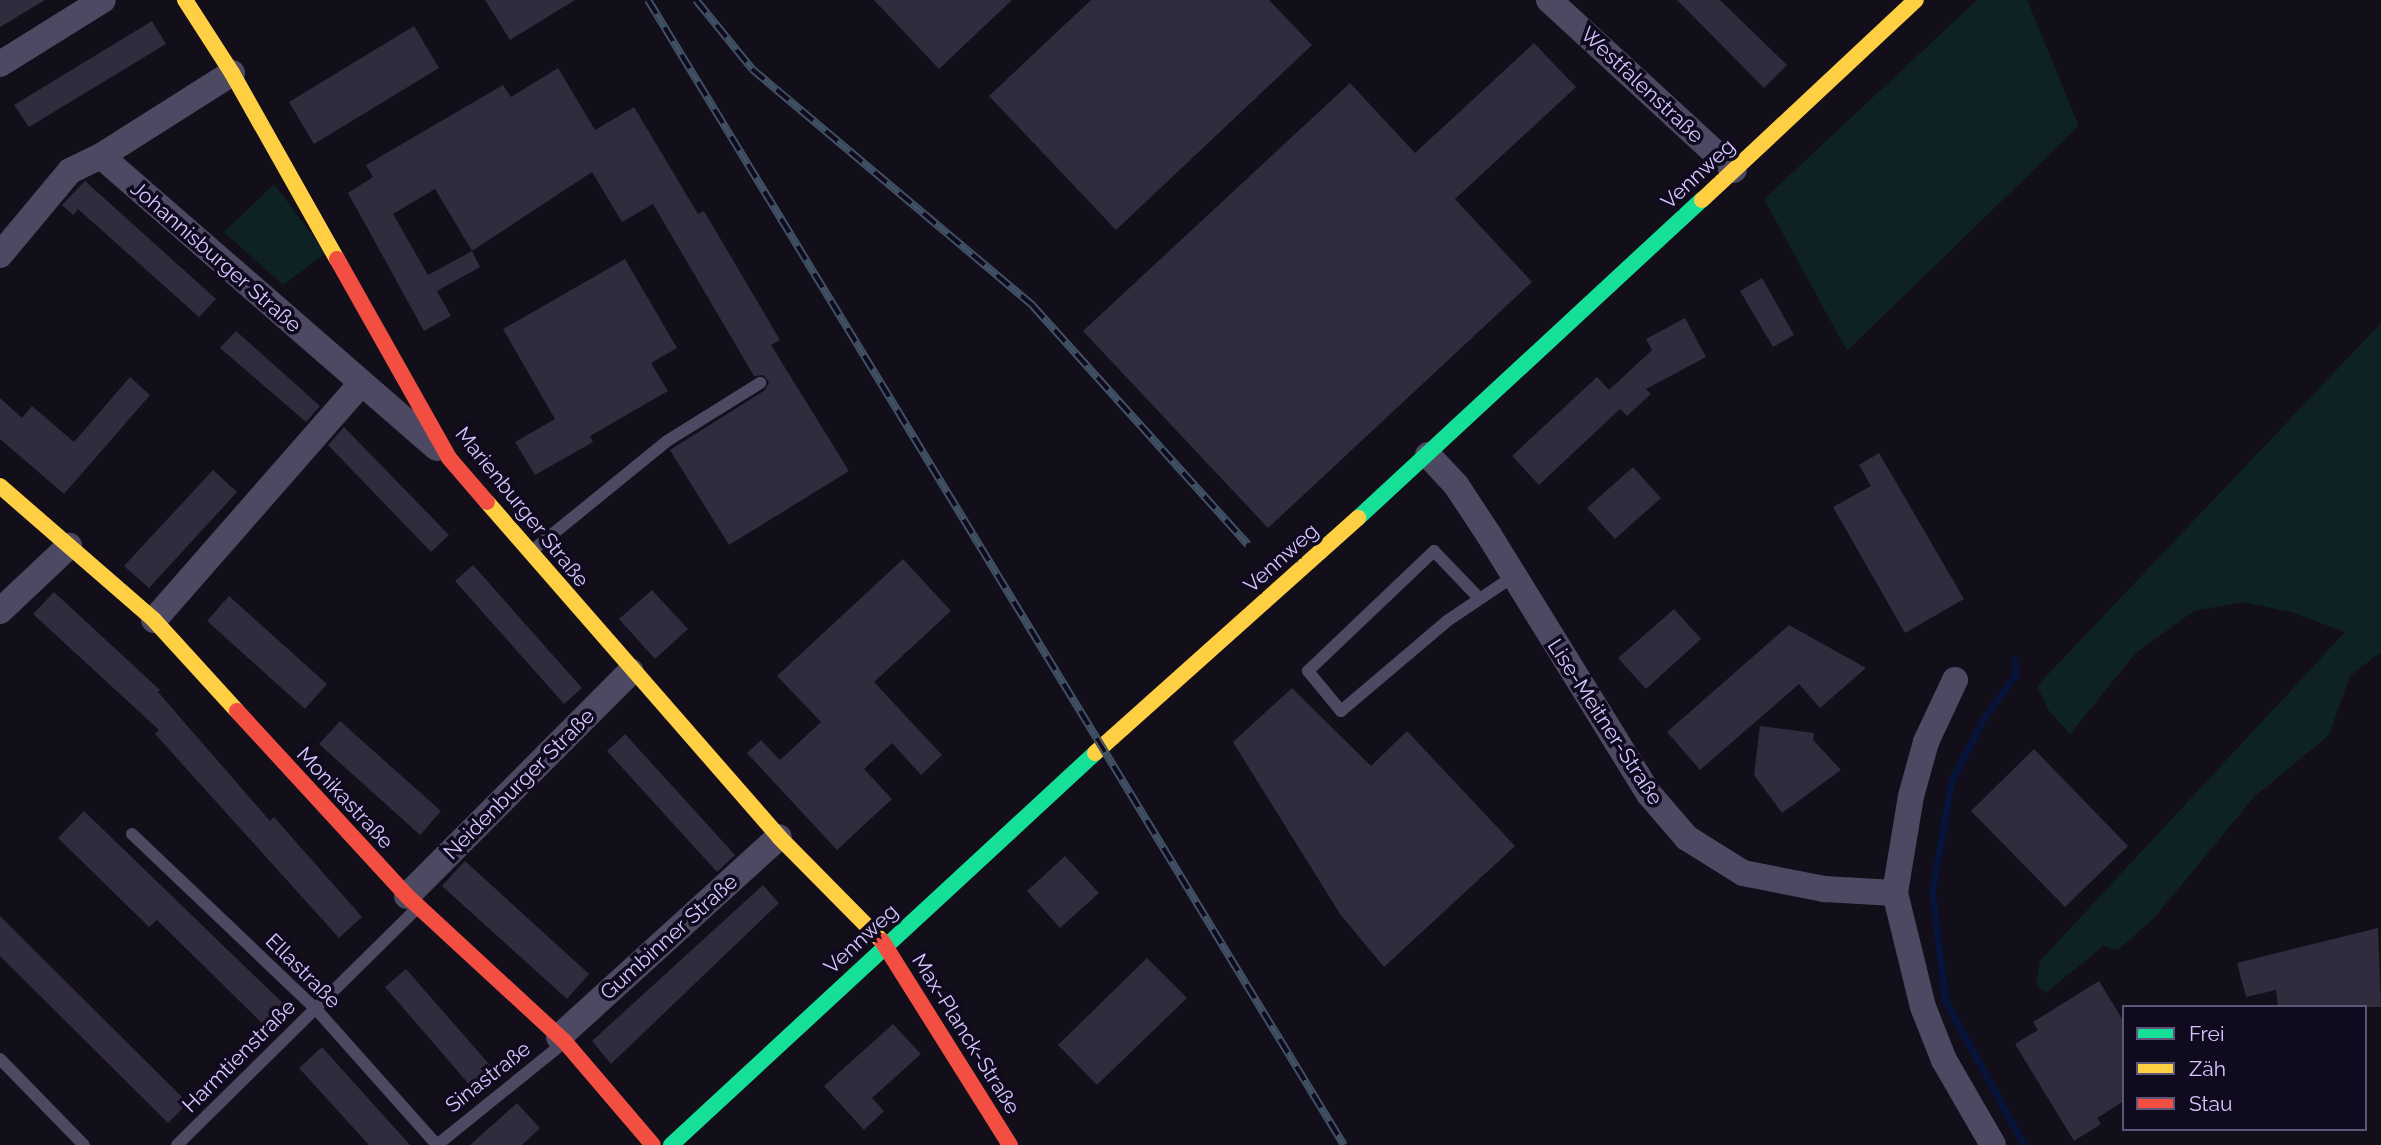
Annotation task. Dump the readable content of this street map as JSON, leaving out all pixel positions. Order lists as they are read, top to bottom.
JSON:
{
  "streets": {
    "street": [
      "Westfalenstraße",
      "Vennweg",
      "Johannisburger Straße",
      "Marienburger Straße",
      "Lise-Meitner-Straße",
      "Neidenburger Straße",
      "Monikastraße",
      "Gumbinner Straße",
      "Max-Planck-Straße"
    ],
    "lane": ["Ellastraße", "Harmtienstraße", "Sinastraße"]
  },
  "crossings": [
    ["Westfalenstraße", "Vennweg"],
    ["Vennweg", "Marienburger Straße"],
    ["Vennweg", "Lise-Meitner-Straße"],
    ["Vennweg", "Max-Planck-Straße"],
    ["Johannisburger Straße", "Marienburger Straße"],
    ["Marienburger Straße", "Neidenburger Straße"],
    ["Marienburger Straße", "Gumbinner Straße"],
    ["Marienburger Straße", "Max-Planck-Straße"],
    ["Neidenburger Straße", "Monikastraße"],
    ["Neidenburger Straße", "Harmtienstraße"],
    ["Monikastraße", "Gumbinner Straße"],
    ["Monikastraße", "Harmtienstraße"],
    ["Monikastraße", "Sinastraße"],
    ["Gumbinner Straße", "Sinastraße"],
    ["Ellastraße", "Harmtienstraße"],
    ["Ellastraße", "Sinastraße"]
  ],
  "legend": ["Frei", "Zäh", "Stau"]
}
